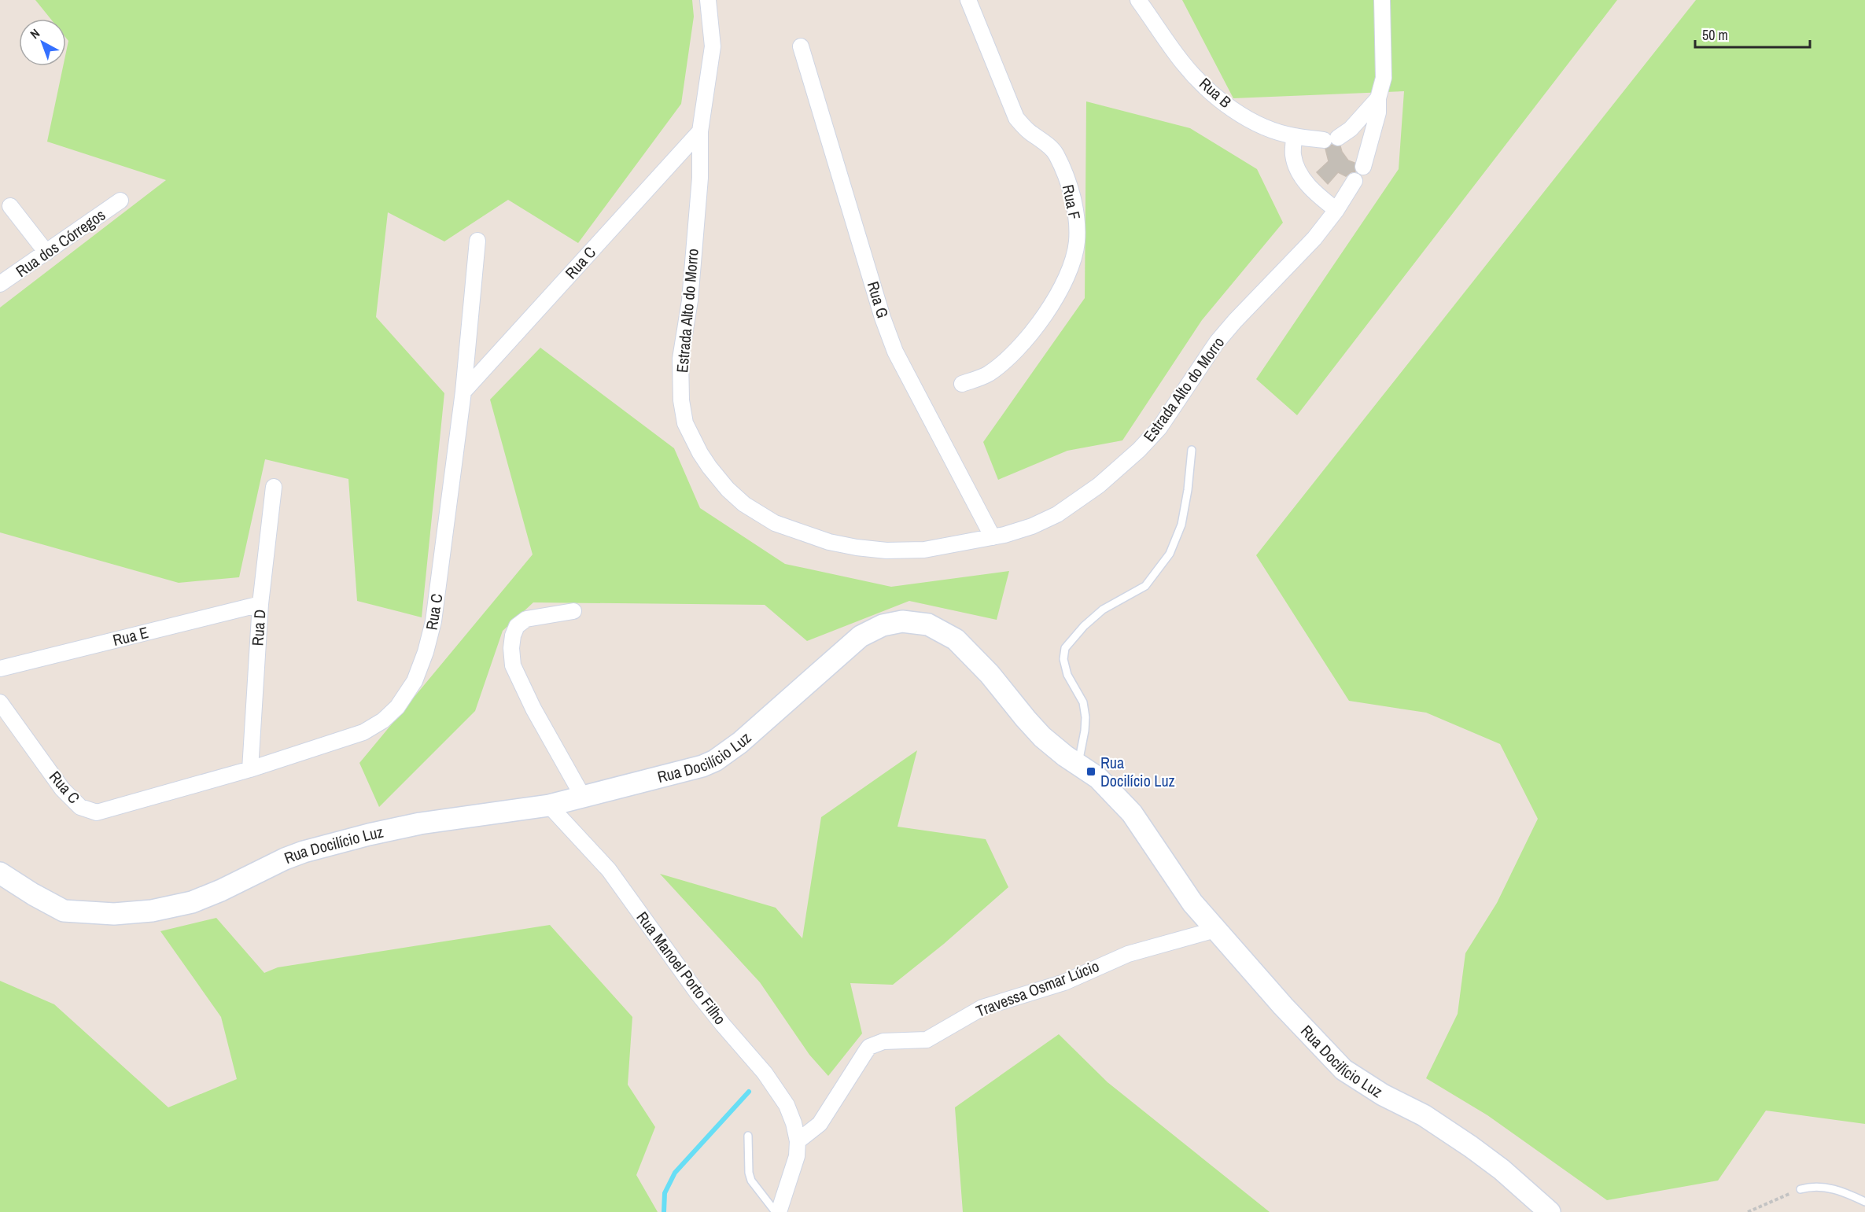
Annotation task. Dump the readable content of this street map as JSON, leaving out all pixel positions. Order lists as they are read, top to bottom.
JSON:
{
  "streets": {
    "main road": ["Rua Docilício Luz"],
    "street": [
      "Rua B",
      "Rua F",
      "Rua dos Córregos",
      "Rua C",
      "Rua G",
      "Estrada Alto do Morro",
      "Rua D",
      "Rua E",
      "Rua Manoel Porto Filho",
      "Travessa Osmar Lúcio"
    ]
  },
  "crossings": [
    ["Rua C", "Estrada Alto do Morro"],
    ["Rua C", "Rua D"],
    ["Rua G", "Estrada Alto do Morro"],
    ["Rua D", "Rua E"],
    ["Rua Docilício Luz", "Rua Manoel Porto Filho"],
    ["Rua Docilício Luz", "Travessa Osmar Lúcio"],
    ["Rua Manoel Porto Filho", "Travessa Osmar Lúcio"]
  ],
  "places": {
    "transit": ["Rua Docilício Luz"]
  },
  "scale_bar": "50 m",
  "north": "top left"
}
